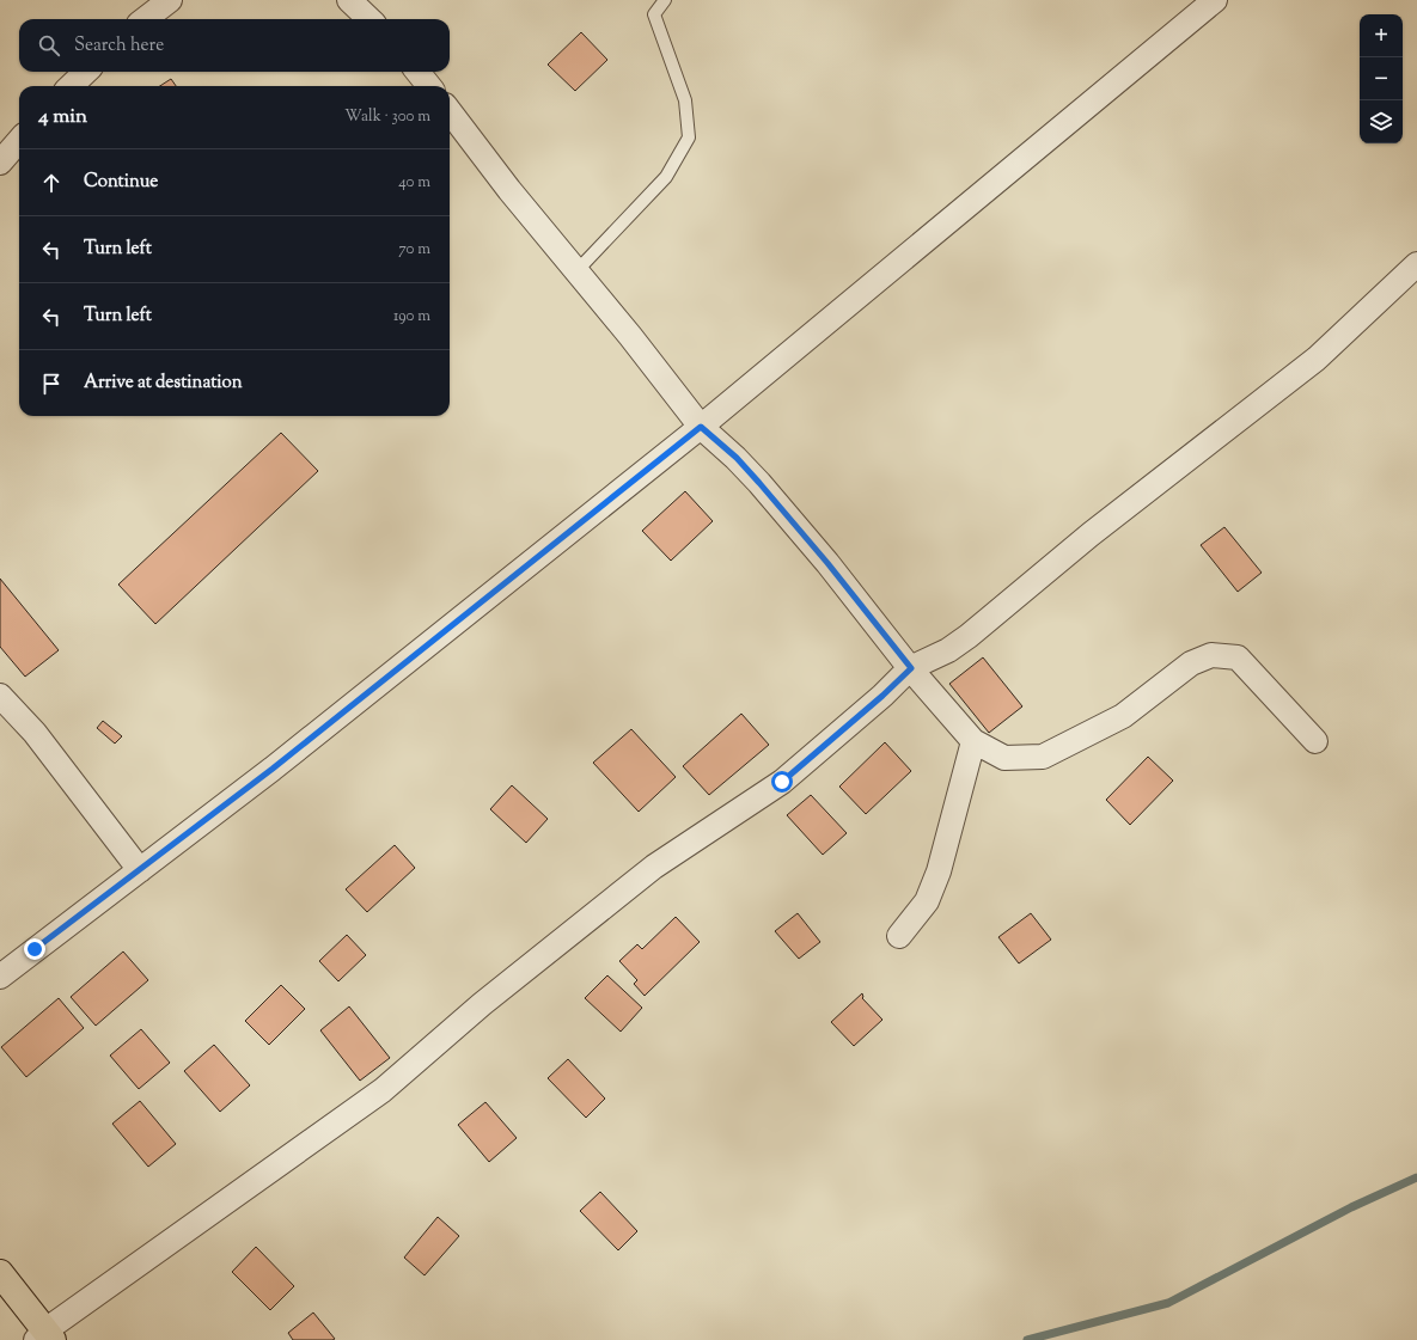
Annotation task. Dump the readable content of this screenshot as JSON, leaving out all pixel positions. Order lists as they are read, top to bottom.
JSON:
{
  "page": {
    "map_buttons": ["+", "−"],
    "search": "Search here",
    "heading": ["4 min", "Walk · 300 m"],
    "list": [
      ["Continue", "40 m"],
      ["Turn left", "70 m"],
      ["Turn left", "190 m"],
      "Arrive at destination"
    ]
  }
}
